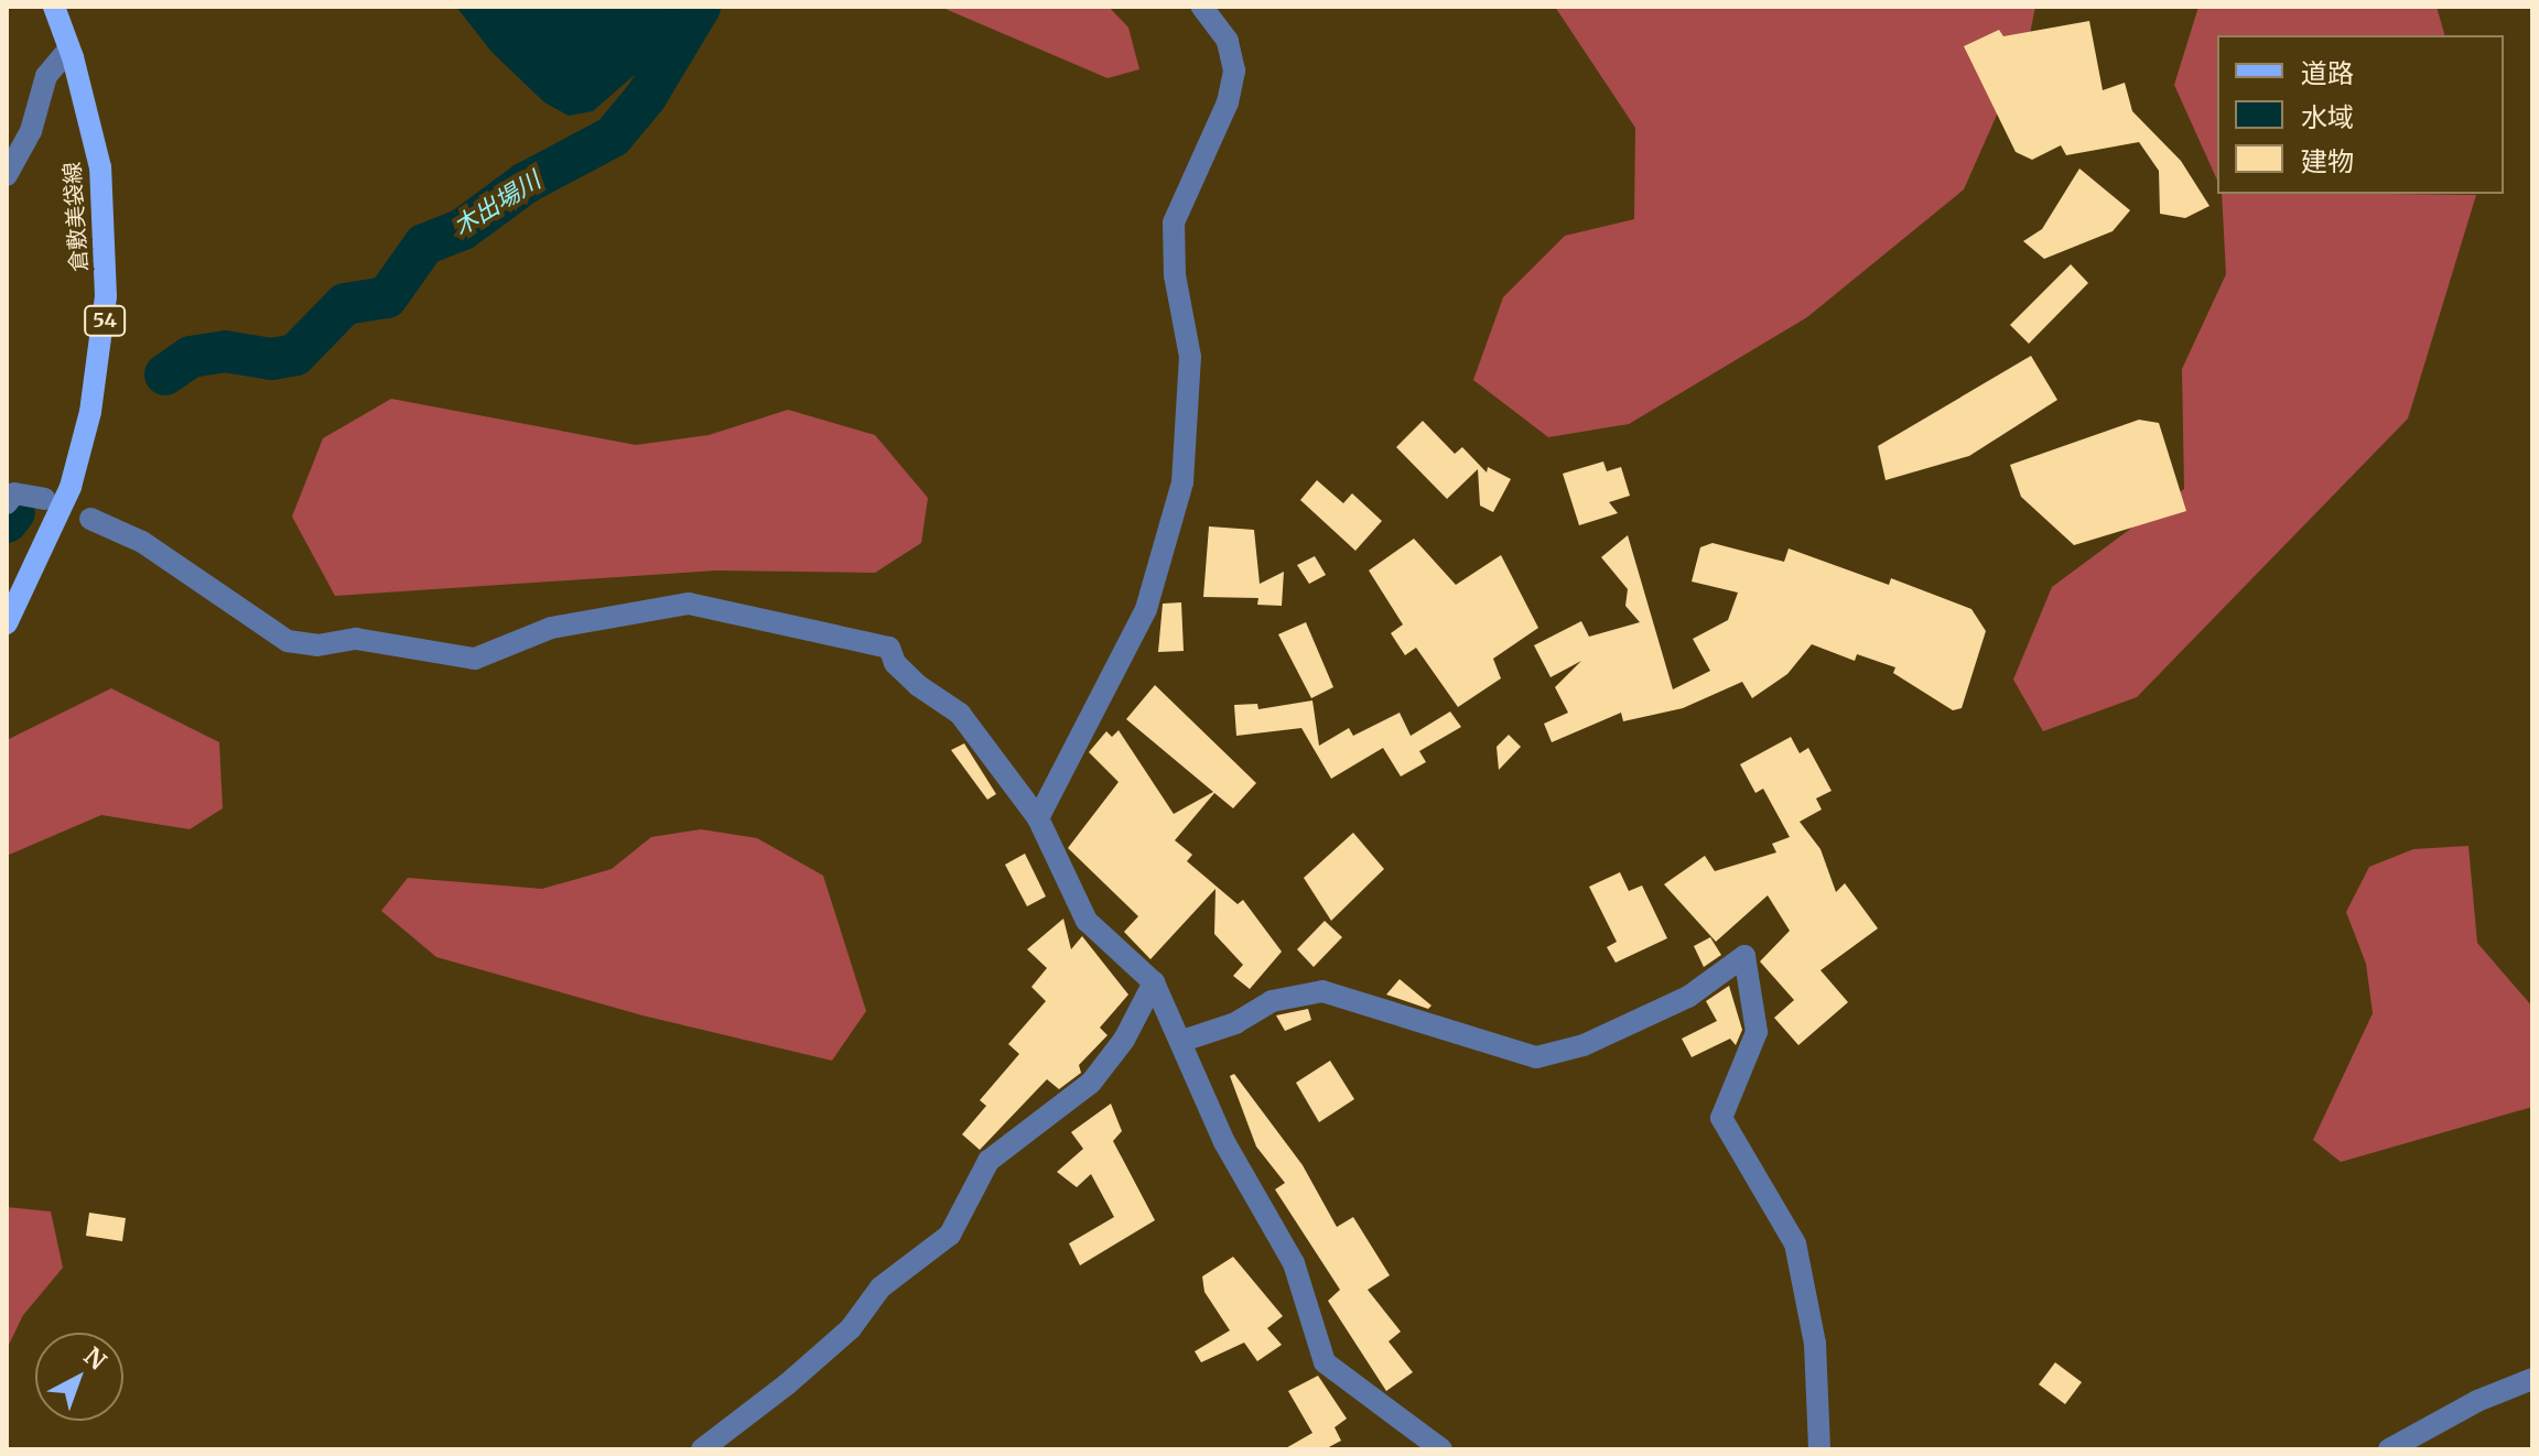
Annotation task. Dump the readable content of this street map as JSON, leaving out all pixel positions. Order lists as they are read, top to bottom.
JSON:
{
  "streets": {
    "main road": ["倉敷美袋線", "54"]
  },
  "water": ["木出場川"],
  "legend": ["道路", "水域", "建物"],
  "north": "top right"
}
